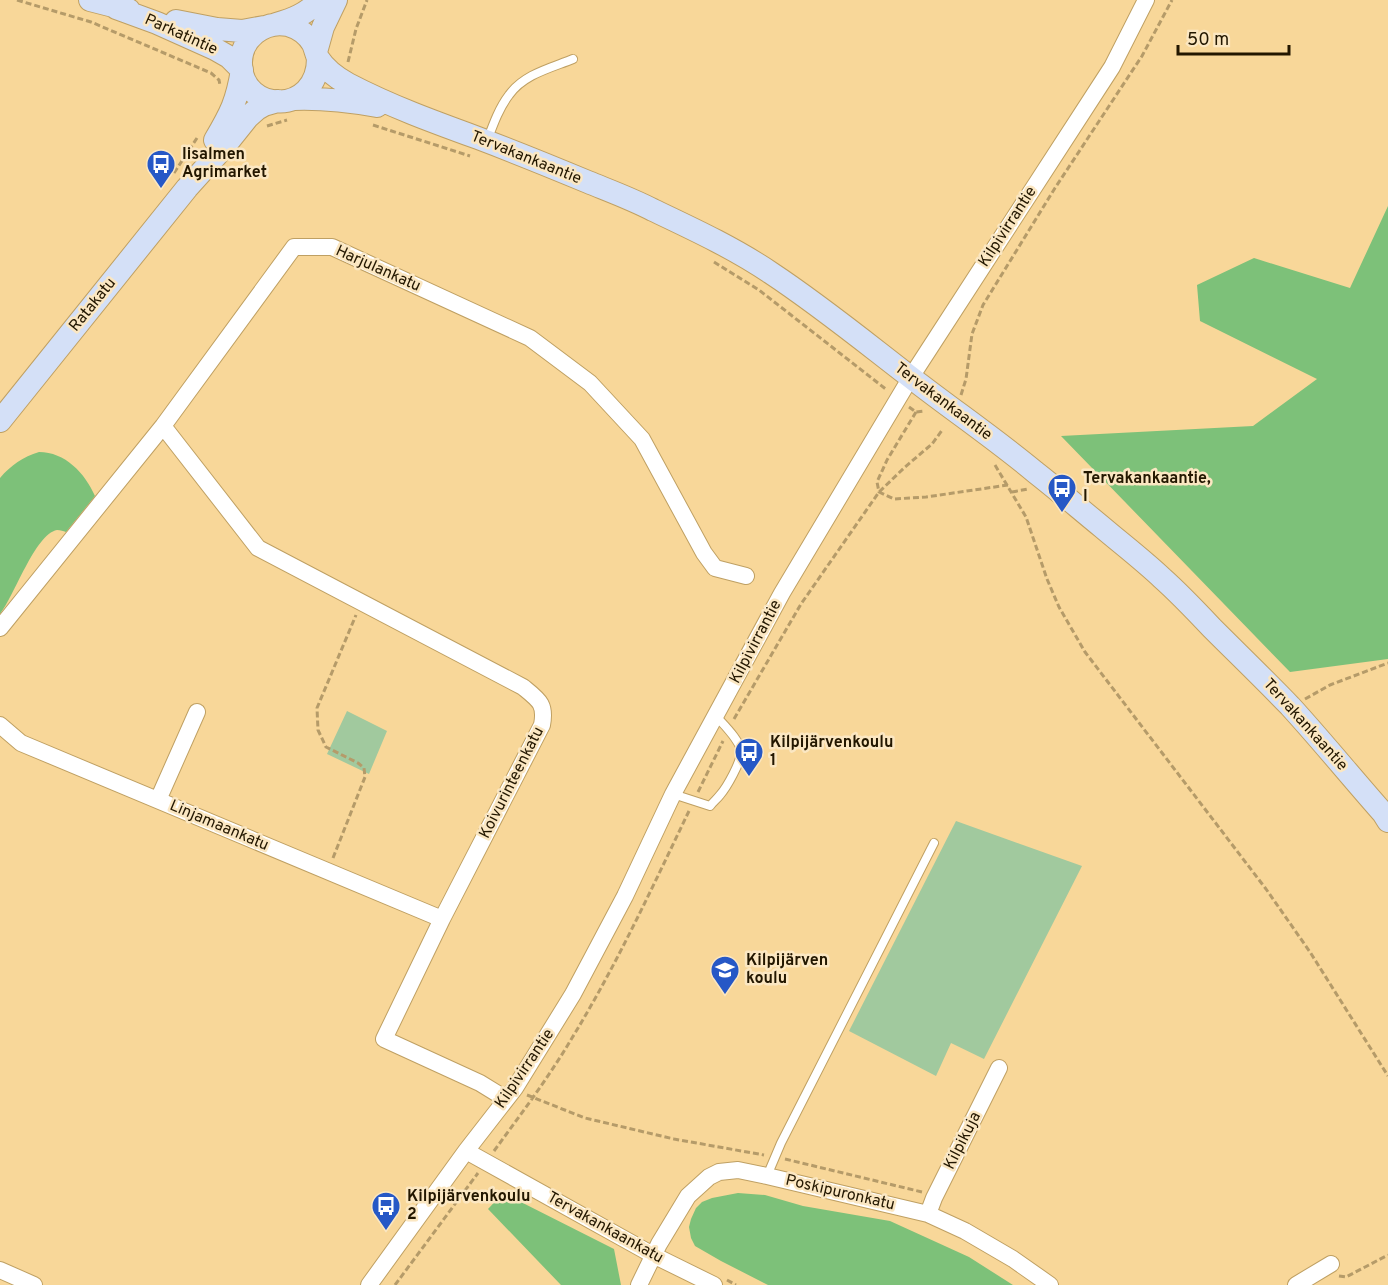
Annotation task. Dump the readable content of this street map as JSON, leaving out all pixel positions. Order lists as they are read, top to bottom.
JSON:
{
  "streets": {
    "street": [
      "Parkatintie",
      "Tervakankaantie",
      "Kilpivirrantie",
      "Harjulankatu",
      "Ratakatu",
      "Koivurinteenkatu",
      "Linjamaankatu",
      "Kilpikuja",
      "Poskipuronkatu",
      "Tervakankaankatu"
    ]
  },
  "crossings": [
    ["Parkatintie", "Tervakankaantie"],
    ["Parkatintie", "Ratakatu"],
    ["Tervakankaantie", "Kilpivirrantie"],
    ["Tervakankaantie", "Ratakatu"],
    ["Kilpivirrantie", "Koivurinteenkatu"],
    ["Kilpivirrantie", "Tervakankaankatu"],
    ["Harjulankatu", "Koivurinteenkatu"],
    ["Koivurinteenkatu", "Linjamaankatu"],
    ["Kilpikuja", "Poskipuronkatu"],
    ["Poskipuronkatu", "Tervakankaankatu"]
  ],
  "places": {
    "bus stop": [
      "Iisalmen Agrimarket",
      "Tervakankaantie, I",
      "Kilpijärvenkoulu 1",
      "Kilpijärvenkoulu 2"
    ],
    "school or university": ["Kilpijärven koulu"]
  },
  "scale_bar": "50 m"
}
